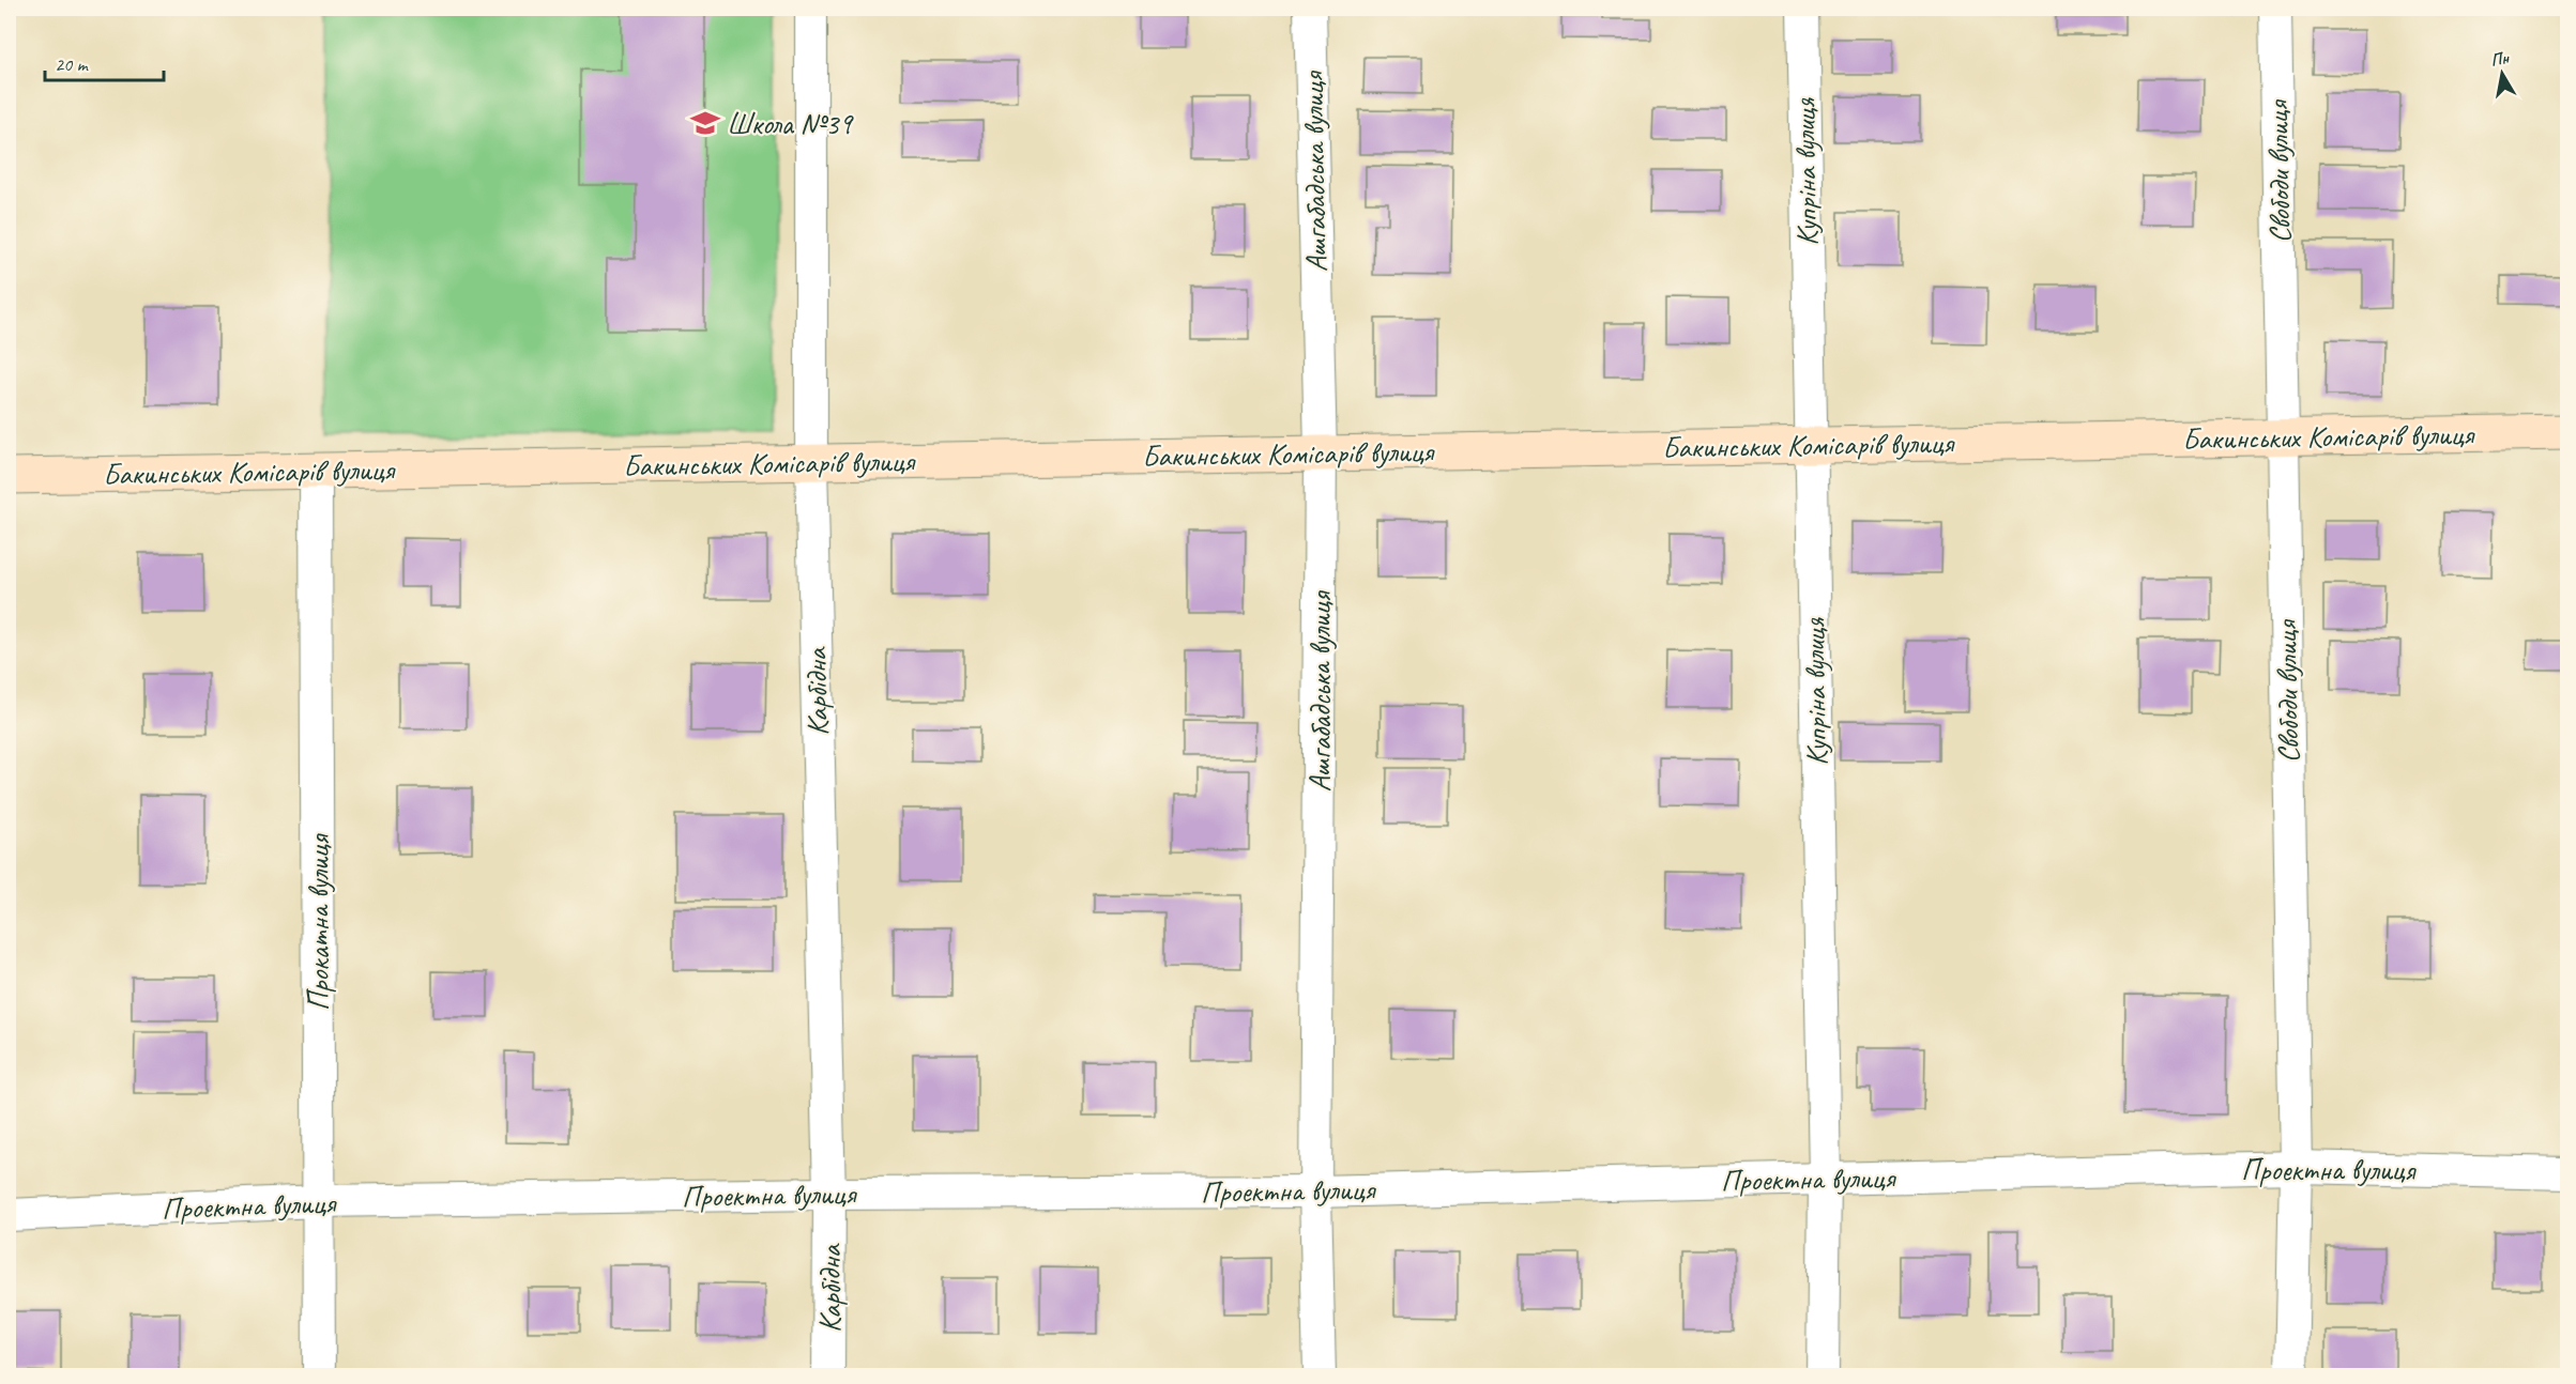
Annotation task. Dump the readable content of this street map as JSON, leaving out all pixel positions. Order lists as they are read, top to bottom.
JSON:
{
  "streets": {
    "street": [
      "Ашгабадська вулиця",
      "Купріна вулиця",
      "Свободи вулиця",
      "Бакинських Комісарів вулиця",
      "Карбідна",
      "Прокатна вулиця",
      "Проектна вулиця"
    ]
  },
  "crossings": [
    ["Ашгабадська вулиця", "Бакинських Комісарів вулиця"],
    ["Ашгабадська вулиця", "Проектна вулиця"],
    ["Купріна вулиця", "Бакинських Комісарів вулиця"],
    ["Купріна вулиця", "Проектна вулиця"],
    ["Свободи вулиця", "Бакинських Комісарів вулиця"],
    ["Свободи вулиця", "Проектна вулиця"],
    ["Бакинських Комісарів вулиця", "Карбідна"],
    ["Бакинських Комісарів вулиця", "Прокатна вулиця"],
    ["Карбідна", "Проектна вулиця"],
    ["Прокатна вулиця", "Проектна вулиця"]
  ],
  "places": {
    "school or university": ["Школа №39"]
  },
  "scale_bar": "20 m",
  "north": "top"
}
